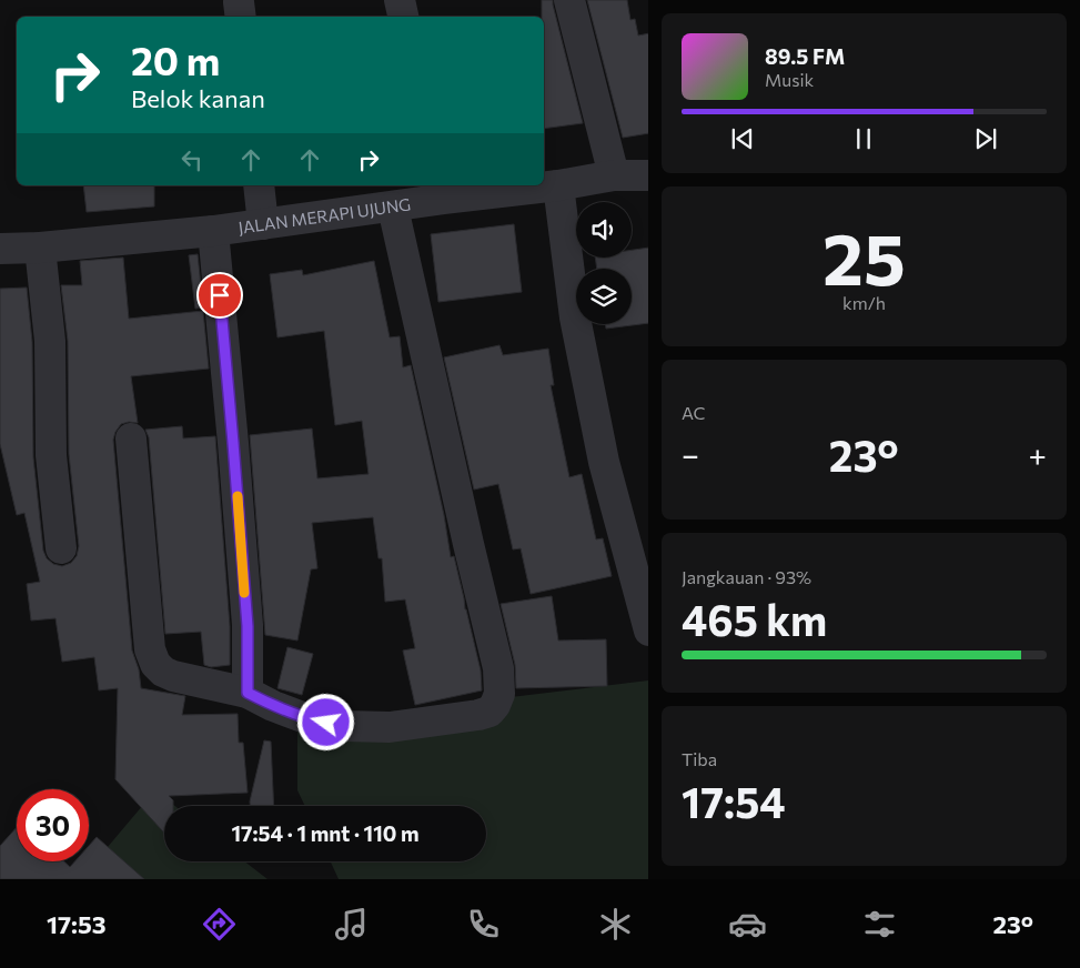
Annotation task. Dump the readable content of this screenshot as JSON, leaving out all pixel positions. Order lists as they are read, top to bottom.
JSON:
{
  "streets": {
    "street": ["JALAN MERAPI UJUNG"]
  },
  "page": {
    "turn": ["20 m", "Belok kanan"],
    "song": ["89.5 FM", "Musik"],
    "tile": [
      ["25", "km/h"],
      "AC",
      ["Jangkauan · 93%", "465 km"],
      ["Tiba", "17:54"]
    ],
    "heat": ["−", "23°", "+"],
    "limit": "30",
    "trip": "17:54 · 1 mnt · 110 m",
    "tabs": ["17:53", "23°"]
  }
}
